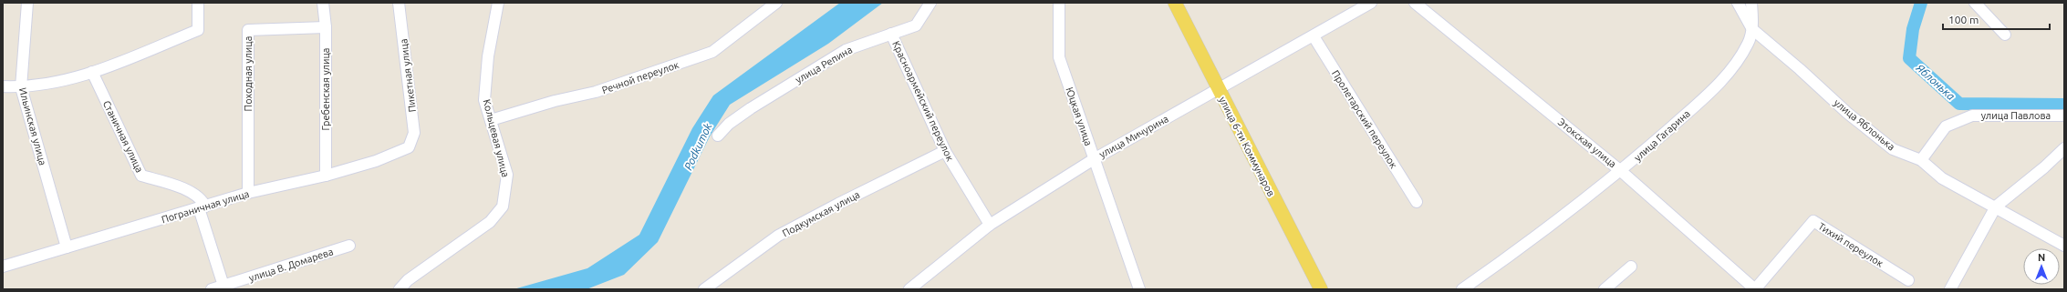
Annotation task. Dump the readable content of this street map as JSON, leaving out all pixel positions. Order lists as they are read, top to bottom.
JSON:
{
  "streets": {
    "main road": ["улица 6-ти Коммунаров"],
    "street": [
      "улица Репина",
      "Походная улица",
      "Пикетная улица",
      "Речной переулок",
      "Гребенская улица",
      "Красноармейский переулок",
      "улица Павлова",
      "Юцкая улица",
      "Пролетарский переулок",
      "улица Яблонька",
      "Ильинская улица",
      "улица Гагарина",
      "Станичная улица",
      "улица Мичурина",
      "Кольцевая улица",
      "Этокская улица",
      "Пограничная улица",
      "Подкумская улица",
      "Тихий переулок",
      "улица В. Домарева"
    ]
  },
  "crossings": [
    ["улица Репина", "Красноармейский переулок"],
    ["Походная улица", "Гребенская улица"],
    ["Походная улица", "Пограничная улица"],
    ["Пикетная улица", "Пограничная улица"],
    ["Речной переулок", "Кольцевая улица"],
    ["Гребенская улица", "Пограничная улица"],
    ["Красноармейский переулок", "улица Мичурина"],
    ["Красноармейский переулок", "Подкумская улица"],
    ["улица Павлова", "улица Яблонька"],
    ["Юцкая улица", "улица Мичурина"],
    ["Пролетарский переулок", "улица Мичурина"],
    ["улица Яблонька", "улица Гагарина"],
    ["Ильинская улица", "Пограничная улица"],
    ["улица Гагарина", "Этокская улица"],
    ["Станичная улица", "Пограничная улица"],
    ["Станичная улица", "улица В. Домарева"],
    ["улица Мичурина", "улица 6-ти Коммунаров"],
    ["Этокская улица", "Тихий переулок"]
  ],
  "water": ["Яблонька", "Podkumok"],
  "scale_bar": "100 m",
  "north": "top"
}
